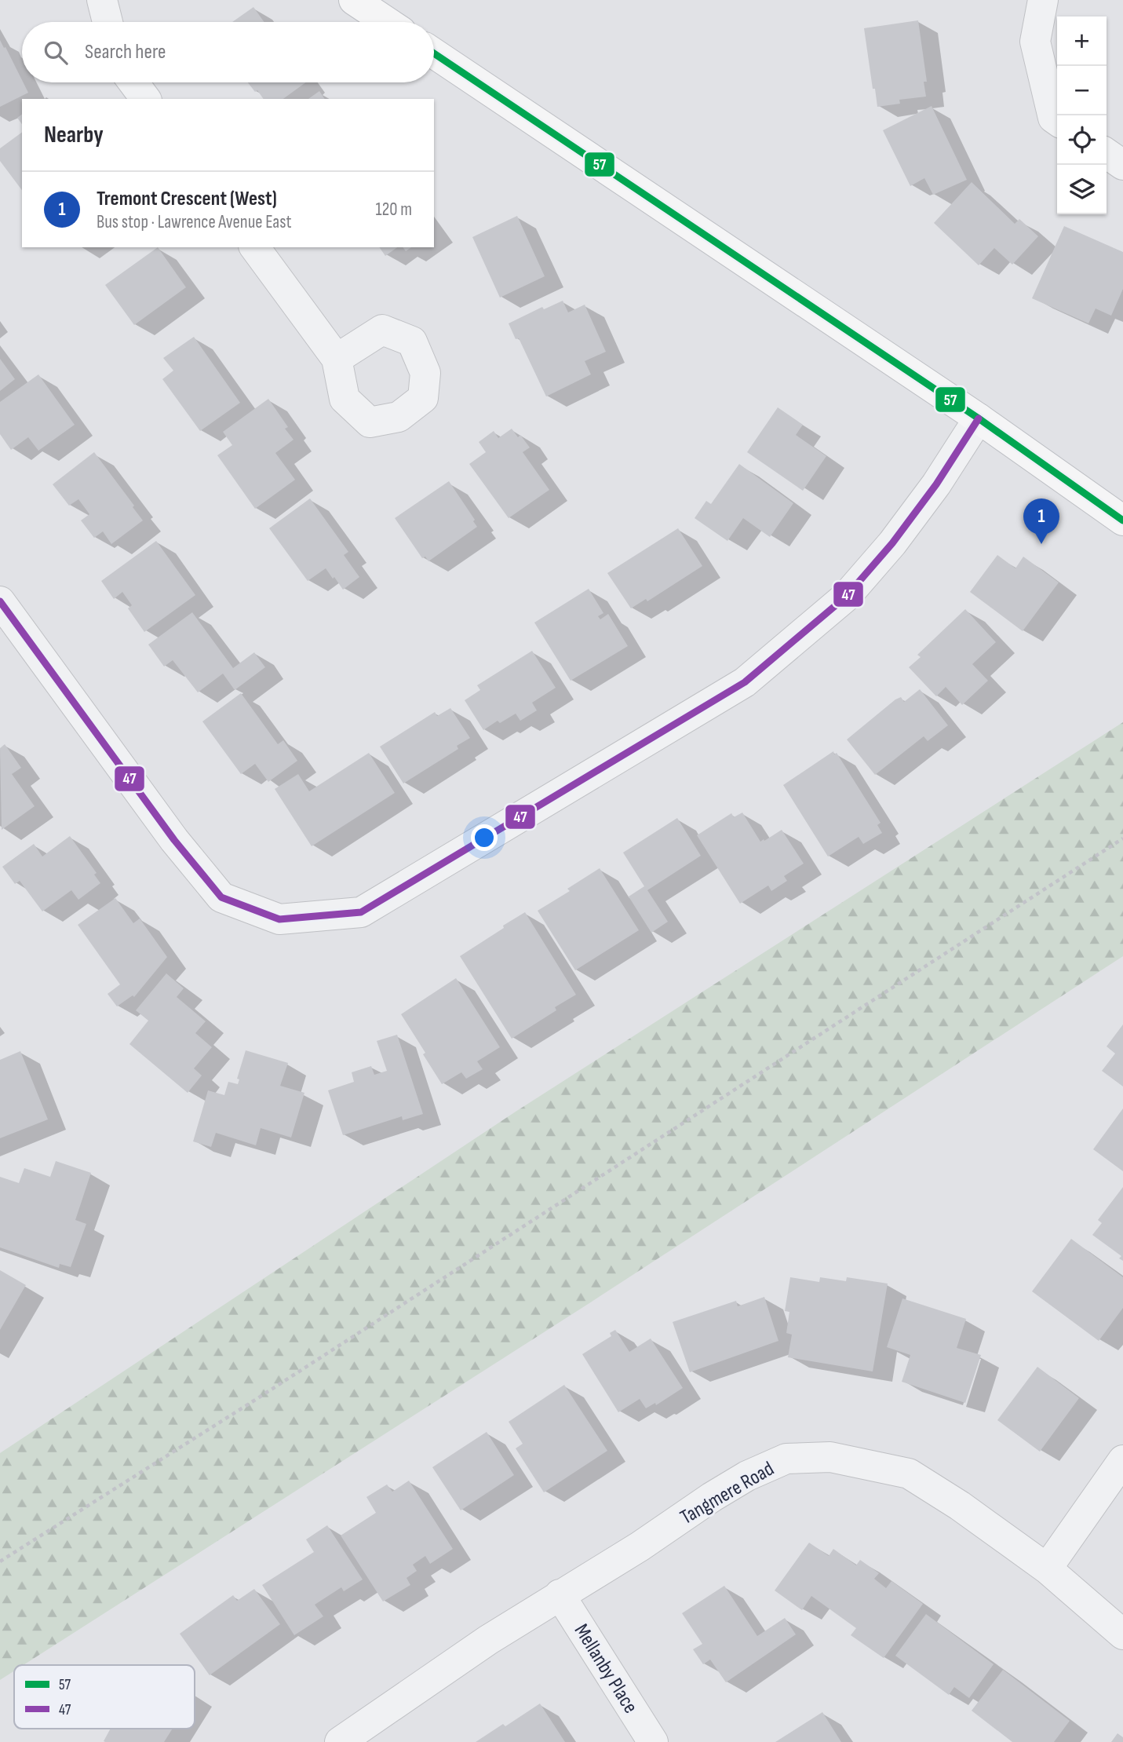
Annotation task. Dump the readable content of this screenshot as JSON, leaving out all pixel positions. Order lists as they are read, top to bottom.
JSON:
{
  "streets": {
    "street": ["Tangmere Road", "Mellanby Place"]
  },
  "crossings": [
    ["Tangmere Road", "Mellanby Place"]
  ],
  "lines": ["transit line 57", "transit line 47"],
  "legend": ["57", "47"],
  "page": {
    "map_buttons": ["+", "−"],
    "search": "Search here",
    "heading": "Nearby",
    "list": [
      {
        "mark": "1",
        "name": "Tremont Crescent (West)",
        "note": "Bus stop · Lawrence Avenue East",
        "value": "120 m"
      }
    ],
    "pins": "1"
  }
}
